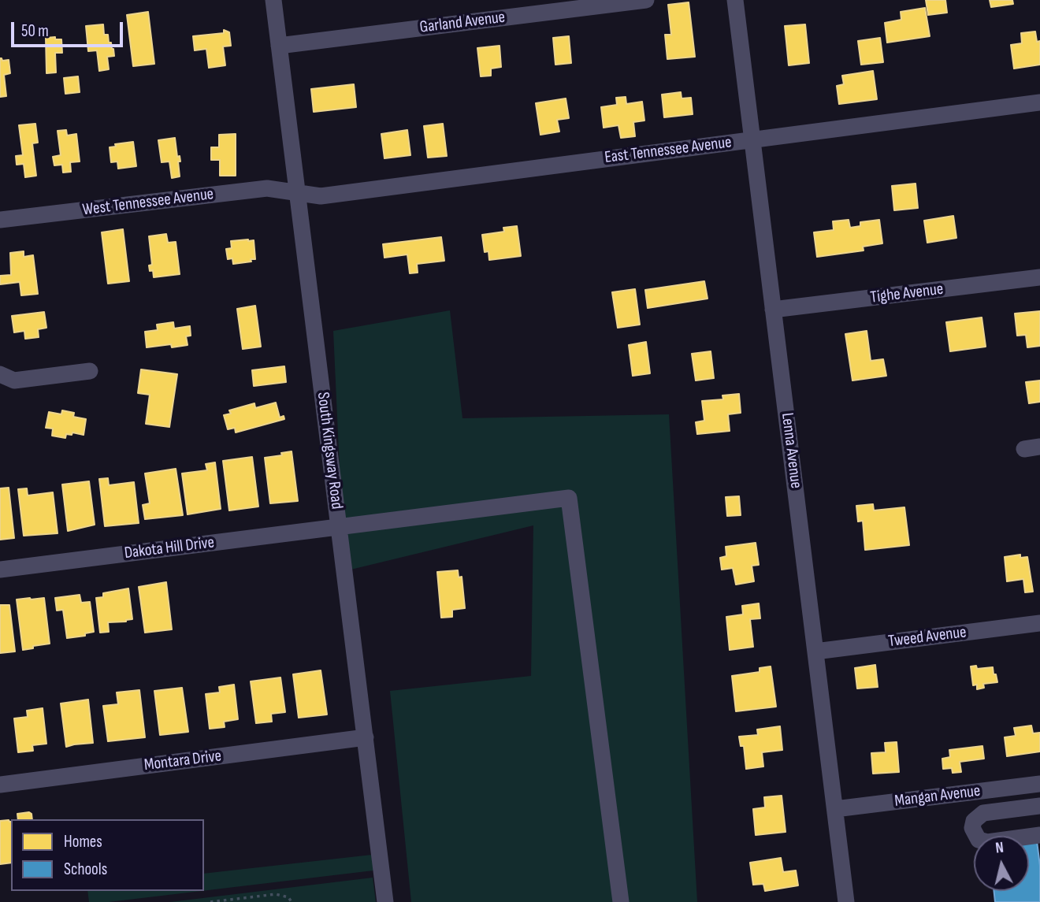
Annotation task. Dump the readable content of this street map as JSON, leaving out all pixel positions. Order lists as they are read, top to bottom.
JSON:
{
  "streets": {
    "street": [
      "Garland Avenue",
      "East Tennessee Avenue",
      "West Tennessee Avenue",
      "Tighe Avenue",
      "South Kingsway Road",
      "Lenna Avenue",
      "Dakota Hill Drive",
      "Tweed Avenue",
      "Montara Drive",
      "Mangan Avenue"
    ]
  },
  "crossings": [
    ["Garland Avenue", "South Kingsway Road"],
    ["East Tennessee Avenue", "West Tennessee Avenue"],
    ["East Tennessee Avenue", "South Kingsway Road"],
    ["East Tennessee Avenue", "Lenna Avenue"],
    ["West Tennessee Avenue", "South Kingsway Road"],
    ["Tighe Avenue", "Lenna Avenue"],
    ["South Kingsway Road", "Dakota Hill Drive"],
    ["South Kingsway Road", "Montara Drive"],
    ["Lenna Avenue", "Tweed Avenue"],
    ["Lenna Avenue", "Mangan Avenue"]
  ],
  "legend": ["Homes", "Schools"],
  "scale_bar": "50 m",
  "north": "top"
}
